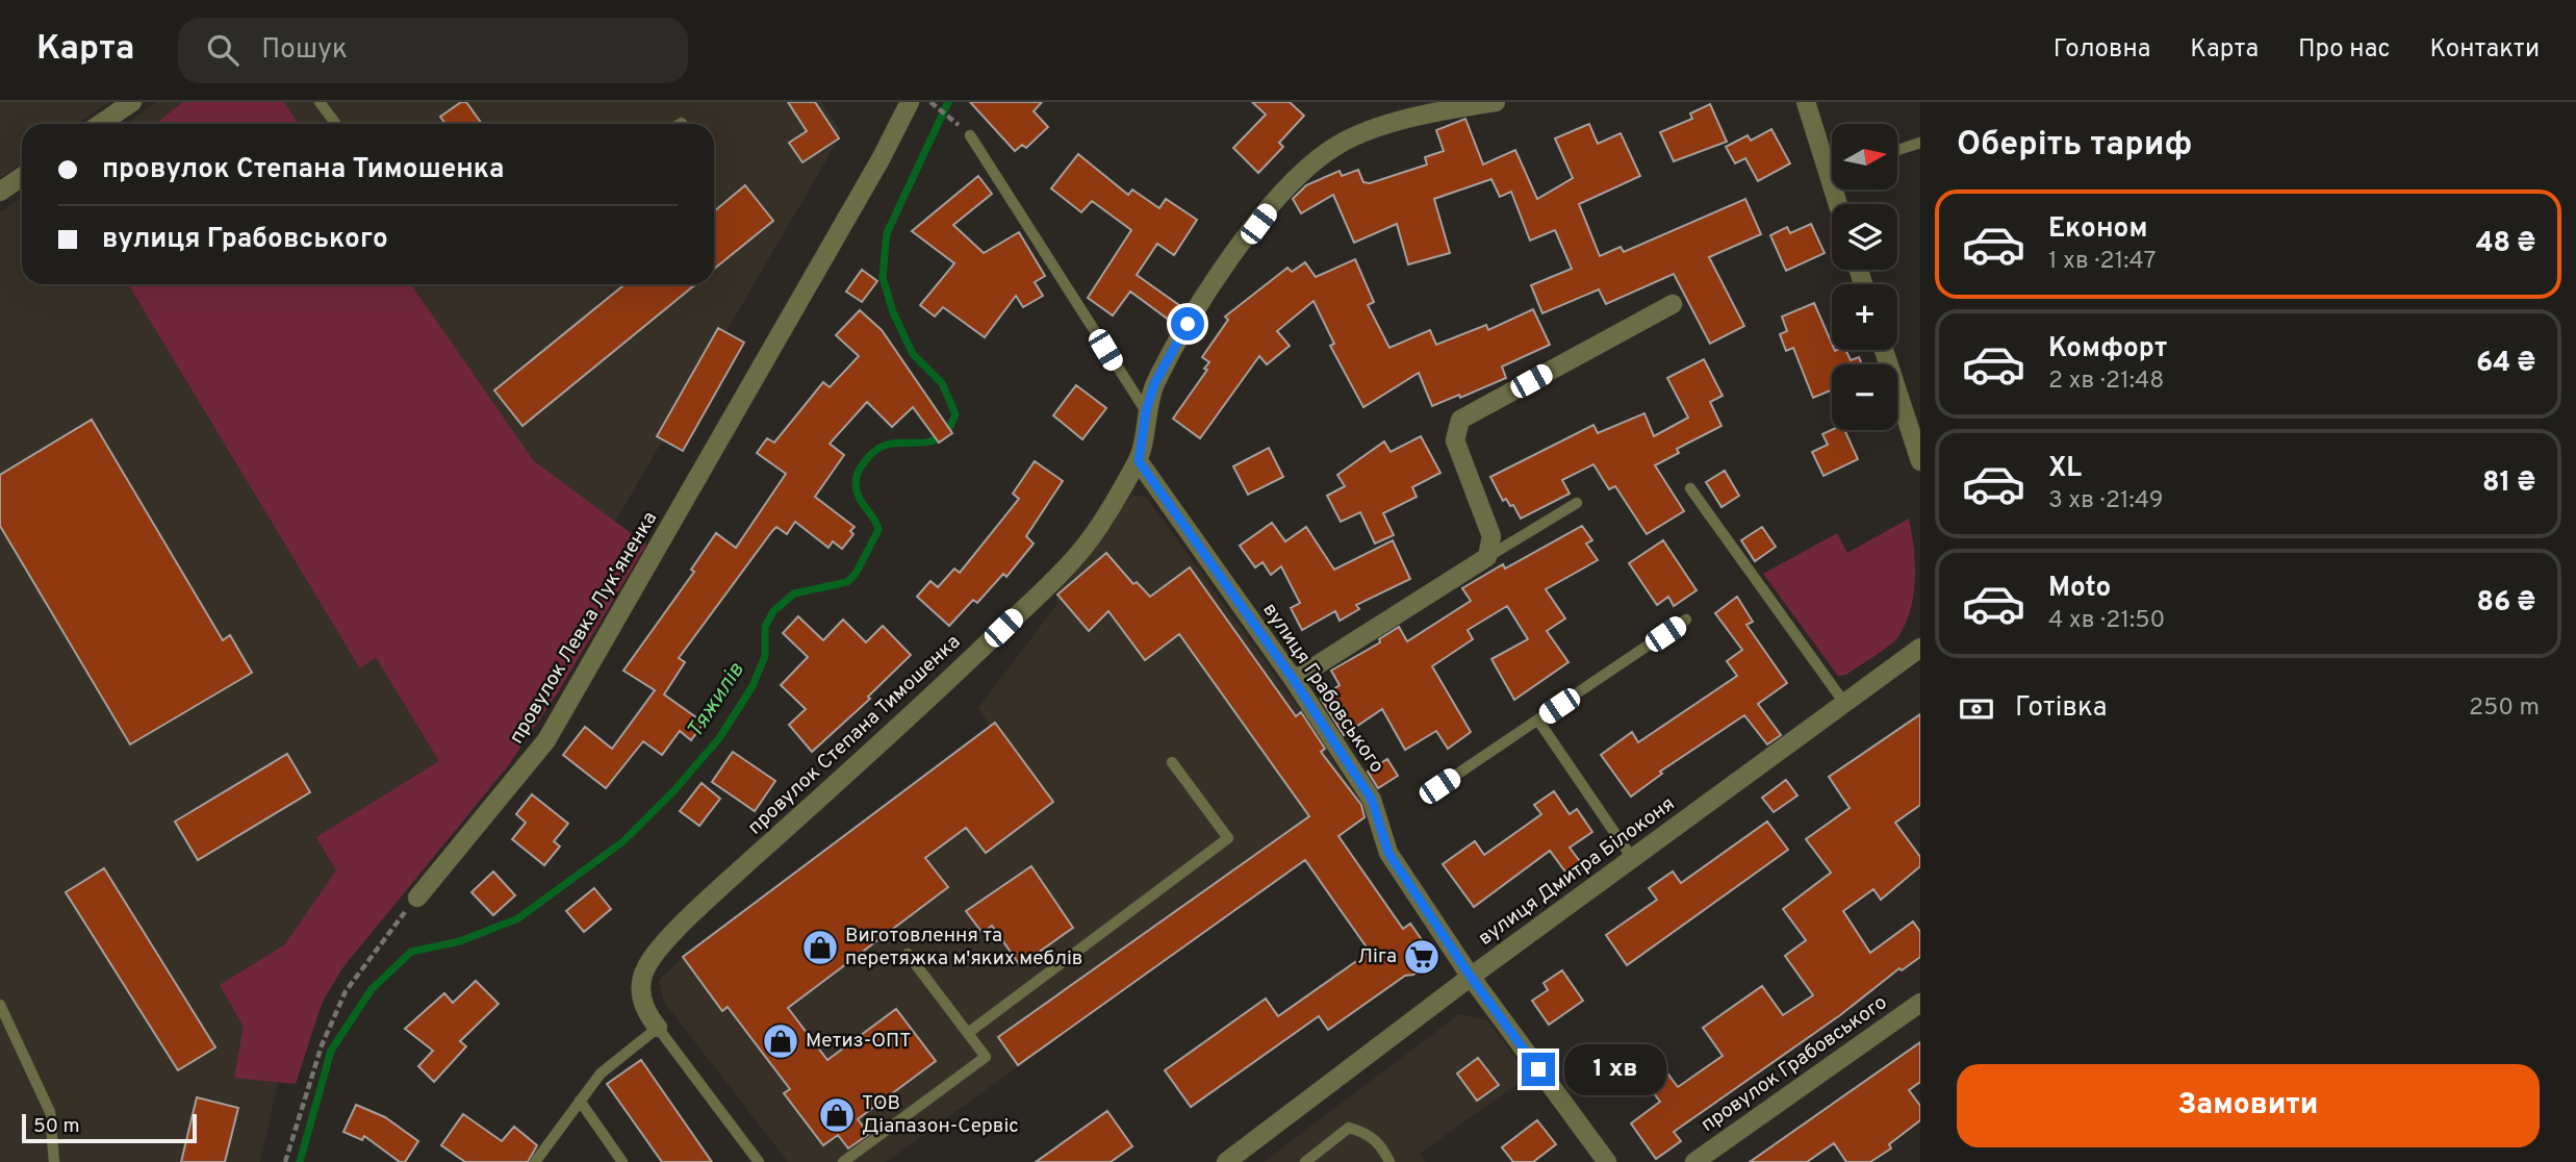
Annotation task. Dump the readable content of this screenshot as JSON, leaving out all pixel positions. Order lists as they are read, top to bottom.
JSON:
{
  "streets": {
    "street": [
      "провулок Левка Лукʼяненка",
      "вулиця Грабовського",
      "провулок Степана Тимошенка",
      "вулиця Дмитра Білоконя",
      "провулок Грабовського"
    ]
  },
  "crossings": [
    ["вулиця Грабовського", "провулок Степана Тимошенка"],
    ["вулиця Грабовського", "вулиця Дмитра Білоконя"]
  ],
  "water": ["Тяжилів"],
  "places": {
    "shop": ["Виготовлення та перетяжка м'яких меблів", "Метиз-ОПТ", "ТОВ Діапазон-Сервіс"],
    "supermarket": ["Ліга"]
  },
  "scale_bar": "50 m",
  "north": "right",
  "page": {
    "header": "Карта",
    "search": "Пошук",
    "nav": [
      "Головна",
      "Карта",
      "Про нас",
      "Контакти"
    ],
    "heading": "Оберіть тариф",
    "map_buttons": ["+", "−"],
    "banner": ["провулок Степана Тимошенка", "вулиця Грабовського"],
    "list": [
      {
        "name": "Економ",
        "note": "1 хв · 21:47",
        "value": "48 ₴"
      },
      {
        "name": "Комфорт",
        "note": "2 хв · 21:48",
        "value": "64 ₴"
      },
      {
        "name": "XL",
        "note": "3 хв · 21:49",
        "value": "81 ₴"
      },
      {
        "name": "Moto",
        "note": "4 хв · 21:50",
        "value": "86 ₴"
      }
    ],
    "pay": ["Готівка", "250 m"],
    "bubble": "1 хв",
    "buttons": "Замовити",
    "scale": "50 m"
  }
}
